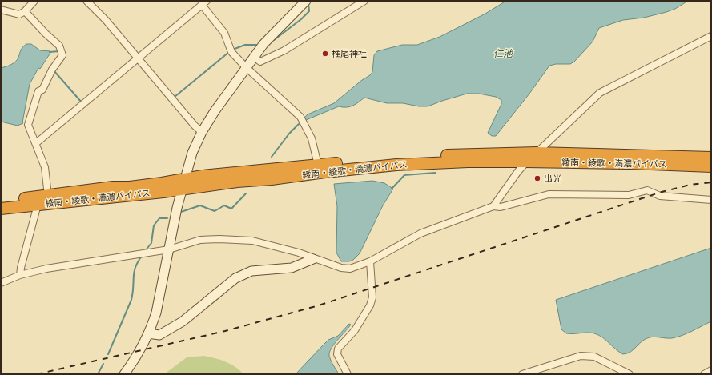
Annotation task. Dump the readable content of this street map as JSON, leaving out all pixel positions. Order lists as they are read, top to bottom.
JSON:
{
  "streets": {
    "highway": ["綾南・綾歌・満濃バイパス"]
  },
  "water": ["仁池"],
  "places": ["椎尾神社", "出光"]
}
